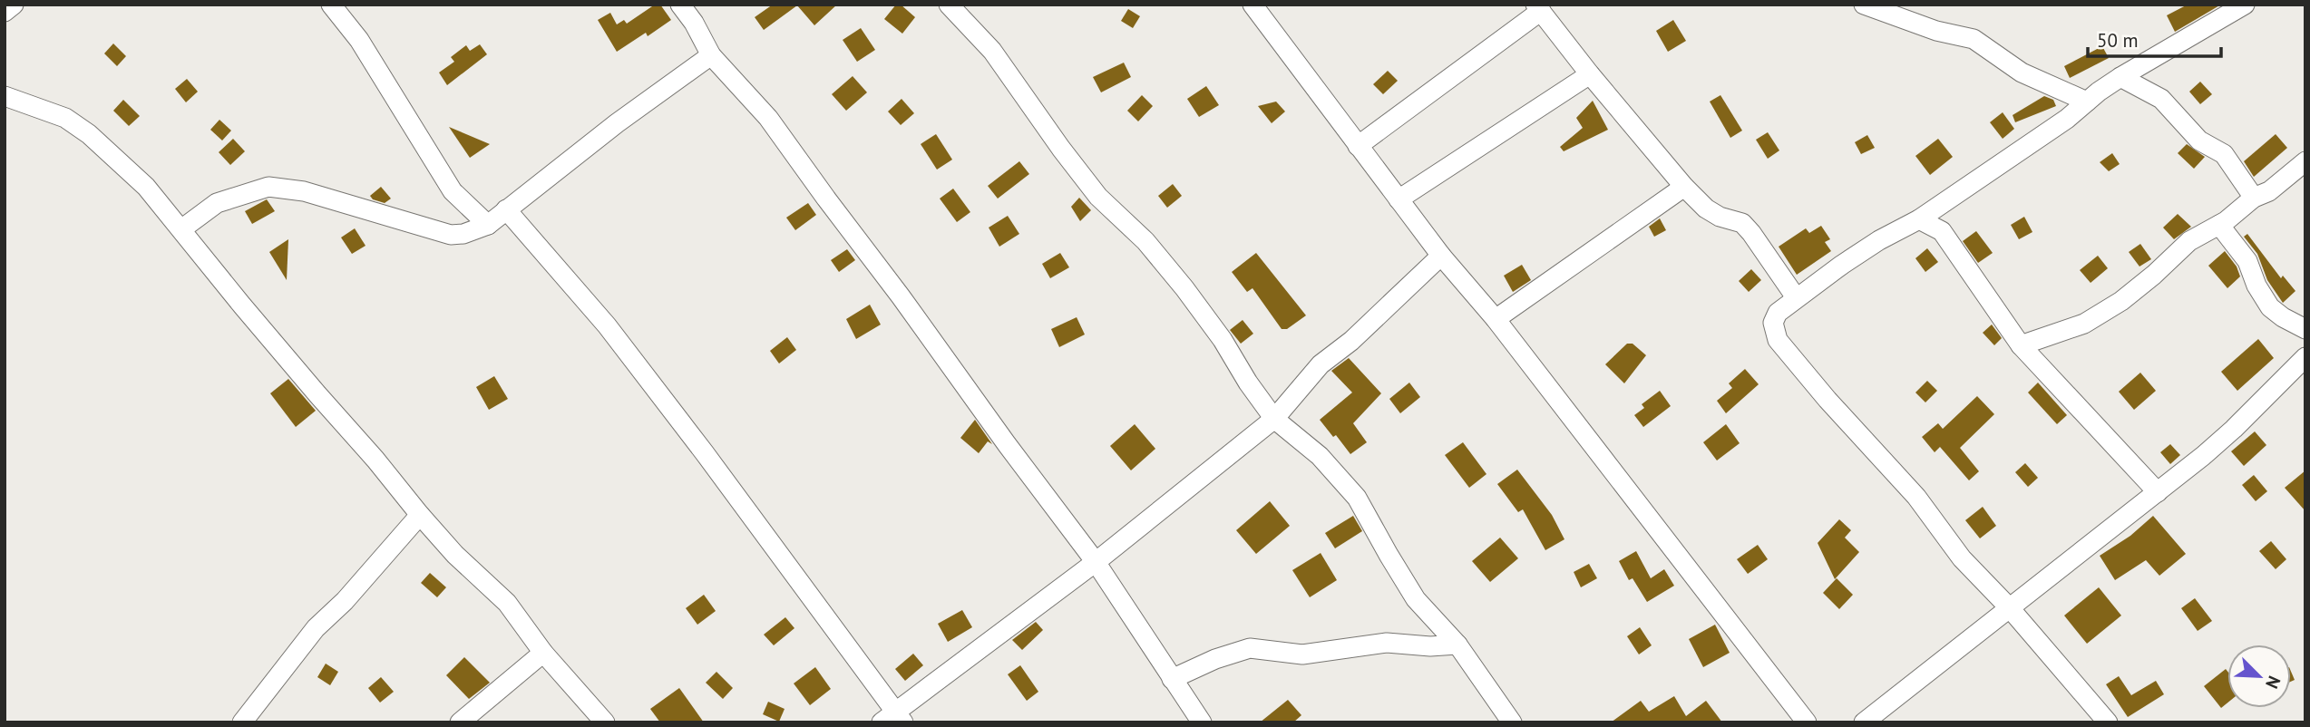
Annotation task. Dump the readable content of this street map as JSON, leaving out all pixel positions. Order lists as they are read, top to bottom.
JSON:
{
  "scale_bar": "50 m",
  "north": "bottom right"
}
